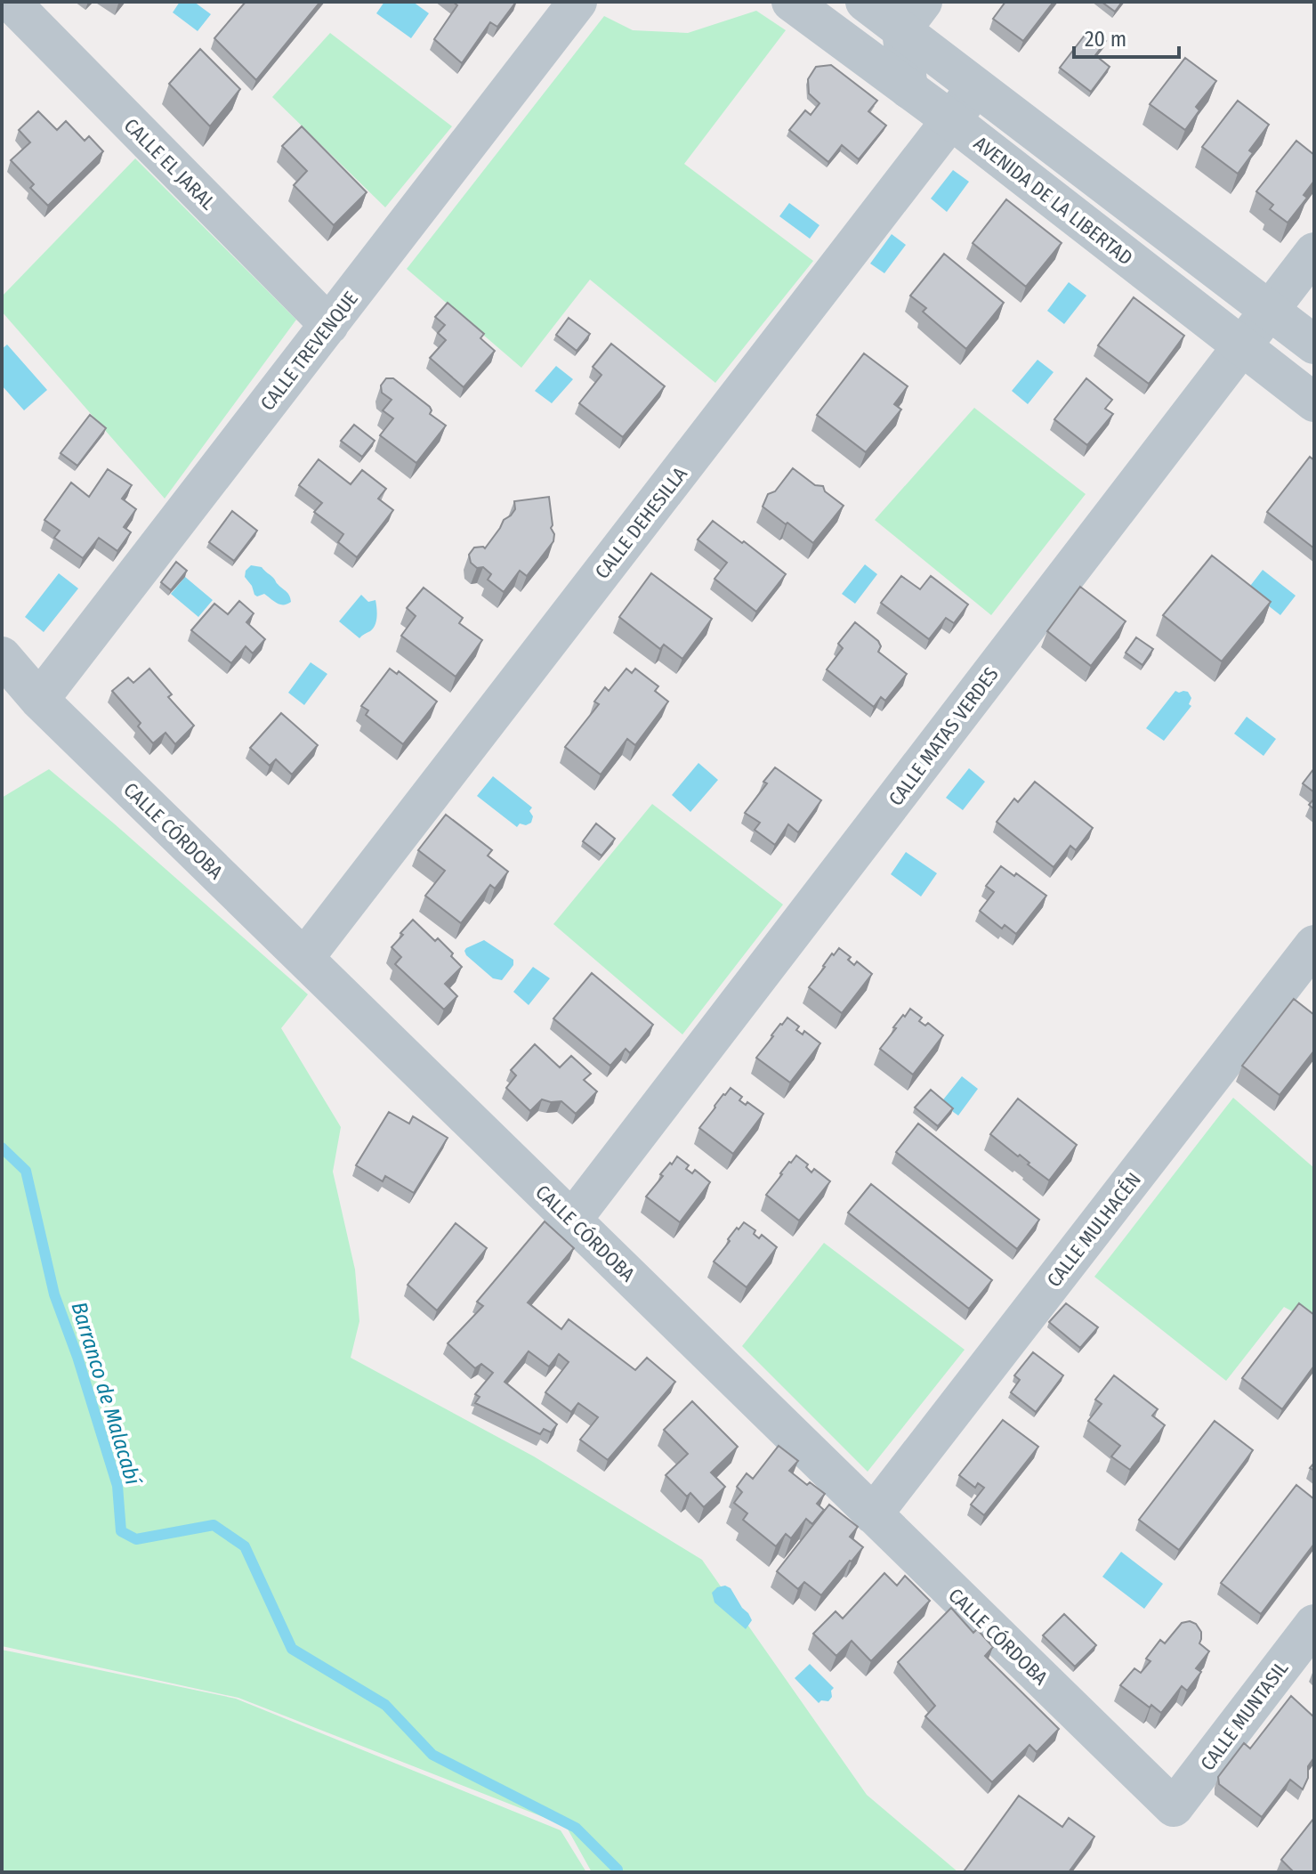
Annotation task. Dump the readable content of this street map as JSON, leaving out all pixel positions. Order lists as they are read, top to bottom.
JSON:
{
  "streets": {
    "street": [
      "CALLE EL JARAL",
      "AVENIDA DE LA LIBERTAD",
      "CALLE TREVENQUE",
      "CALLE DEHESILLA",
      "CALLE MATAS VERDES",
      "CALLE CÓRDOBA",
      "CALLE MULHACÉN",
      "CALLE MUNTASIL"
    ]
  },
  "crossings": [
    ["CALLE EL JARAL", "CALLE TREVENQUE"],
    ["AVENIDA DE LA LIBERTAD", "CALLE DEHESILLA"],
    ["AVENIDA DE LA LIBERTAD", "CALLE MATAS VERDES"],
    ["CALLE TREVENQUE", "CALLE CÓRDOBA"],
    ["CALLE DEHESILLA", "CALLE CÓRDOBA"],
    ["CALLE MATAS VERDES", "CALLE CÓRDOBA"],
    ["CALLE CÓRDOBA", "CALLE MULHACÉN"],
    ["CALLE CÓRDOBA", "CALLE MUNTASIL"]
  ],
  "water": ["Barranco de Malacabí"],
  "scale_bar": "20 m"
}
